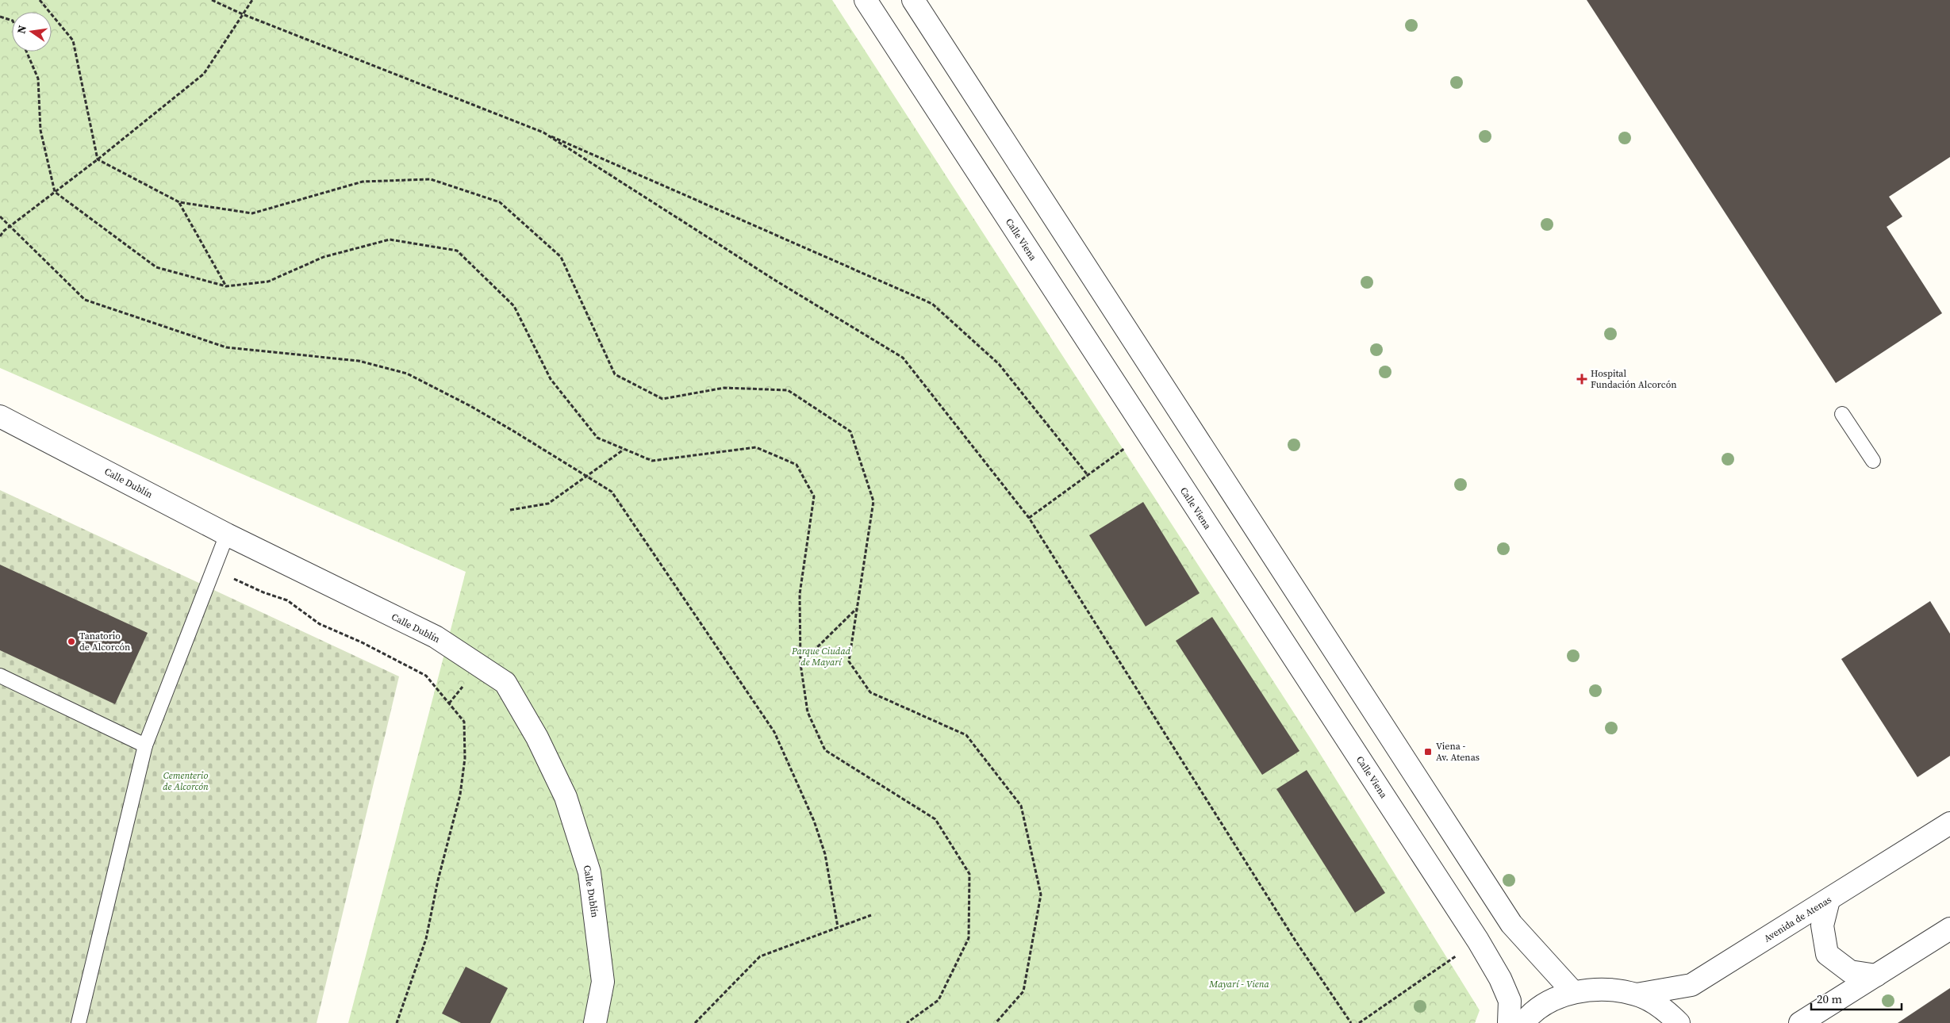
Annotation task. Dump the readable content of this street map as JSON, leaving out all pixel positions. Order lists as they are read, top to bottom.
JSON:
{
  "streets": {
    "street": ["Calle Viena", "Calle Dublín", "Avenida de Atenas"]
  },
  "parks": ["Parque Ciudad de Mayarí", "Cementerio de Alcorcón", "Mayarí - Viena"],
  "places": {
    "health": ["Hospital Fundación Alcorcón"],
    "other": ["Tanatorio de Alcorcón"],
    "transit": ["Viena - Av. Atenas"]
  },
  "scale_bar": "20 m",
  "north": "left"
}
